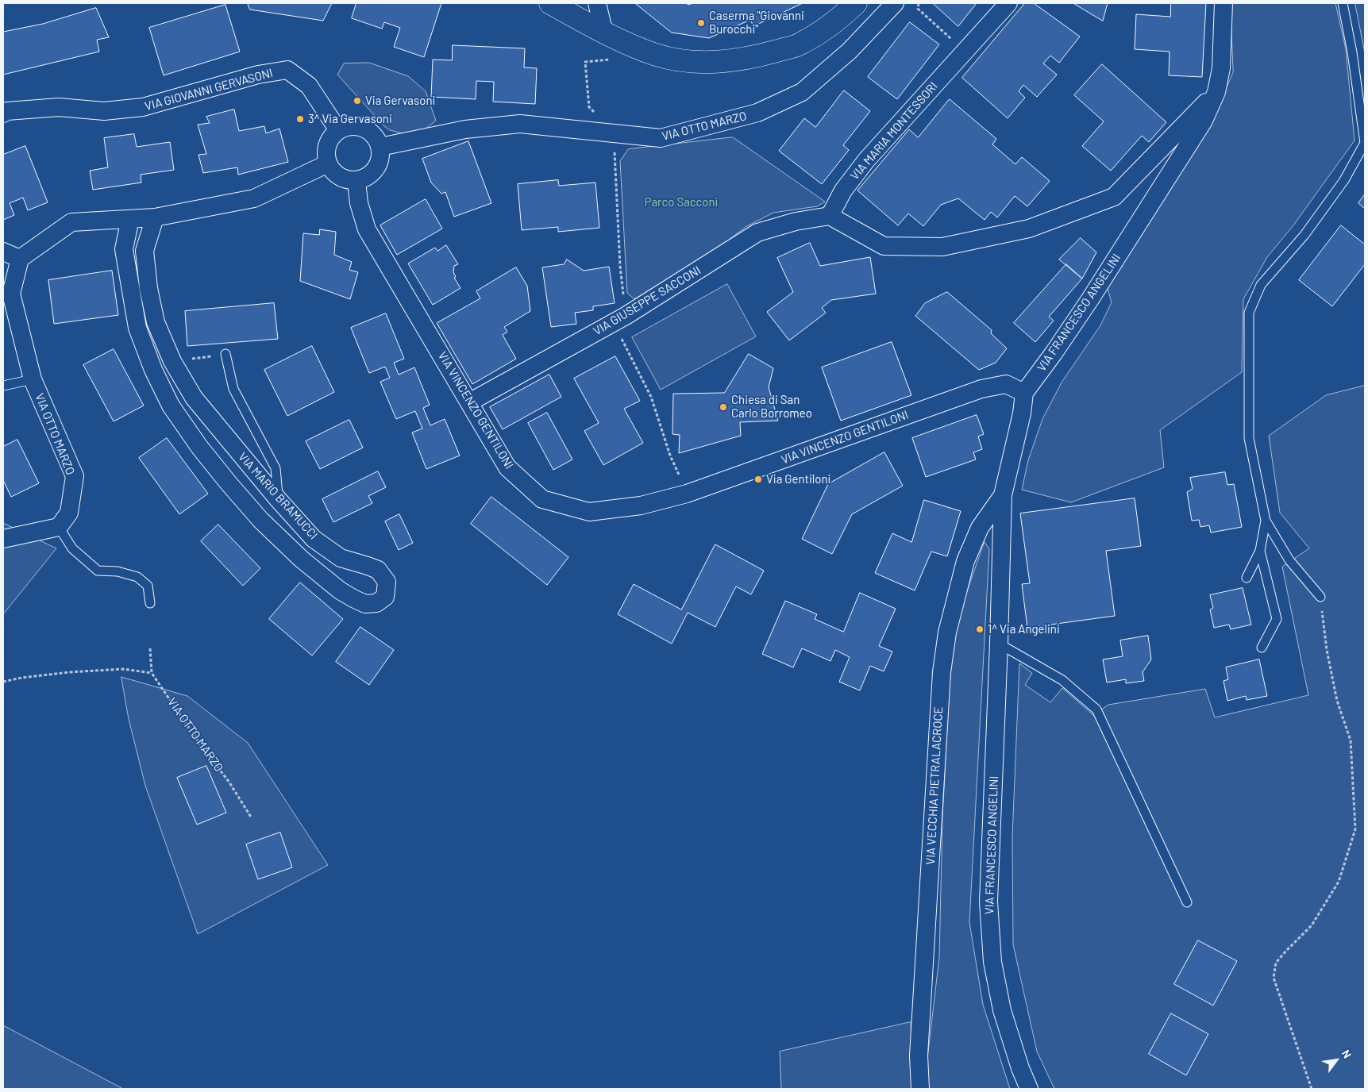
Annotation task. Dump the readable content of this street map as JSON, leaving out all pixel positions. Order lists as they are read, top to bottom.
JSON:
{
  "streets": {
    "street": [
      "VIA GIOVANNI GERVASONI",
      "VIA OTTO MARZO",
      "VIA MARIA MONTESSORI",
      "VIA GIUSEPPE SACCONI",
      "VIA FRANCESCO ANGELINI",
      "VIA VINCENZO GENTILONI",
      "VIA MARIO BRAMUCCI",
      "VIA VECCHIA PIETRALACROCE"
    ]
  },
  "crossings": [
    ["VIA GIOVANNI GERVASONI", "VIA OTTO MARZO"],
    ["VIA GIOVANNI GERVASONI", "VIA VINCENZO GENTILONI"],
    ["VIA OTTO MARZO", "VIA VINCENZO GENTILONI"],
    ["VIA MARIA MONTESSORI", "VIA GIUSEPPE SACCONI"],
    ["VIA GIUSEPPE SACCONI", "VIA VINCENZO GENTILONI"],
    ["VIA FRANCESCO ANGELINI", "VIA VINCENZO GENTILONI"],
    ["VIA FRANCESCO ANGELINI", "VIA VECCHIA PIETRALACROCE"]
  ],
  "parks": ["Parco Sacconi"],
  "places": [
    "Caserma \"Giovanni Burocchi\"",
    "Via Gervasoni",
    "3^ Via Gervasoni",
    "Chiesa di San Carlo Borromeo",
    "Via Gentiloni",
    "1^ Via Angelini"
  ],
  "north": "top right"
}
